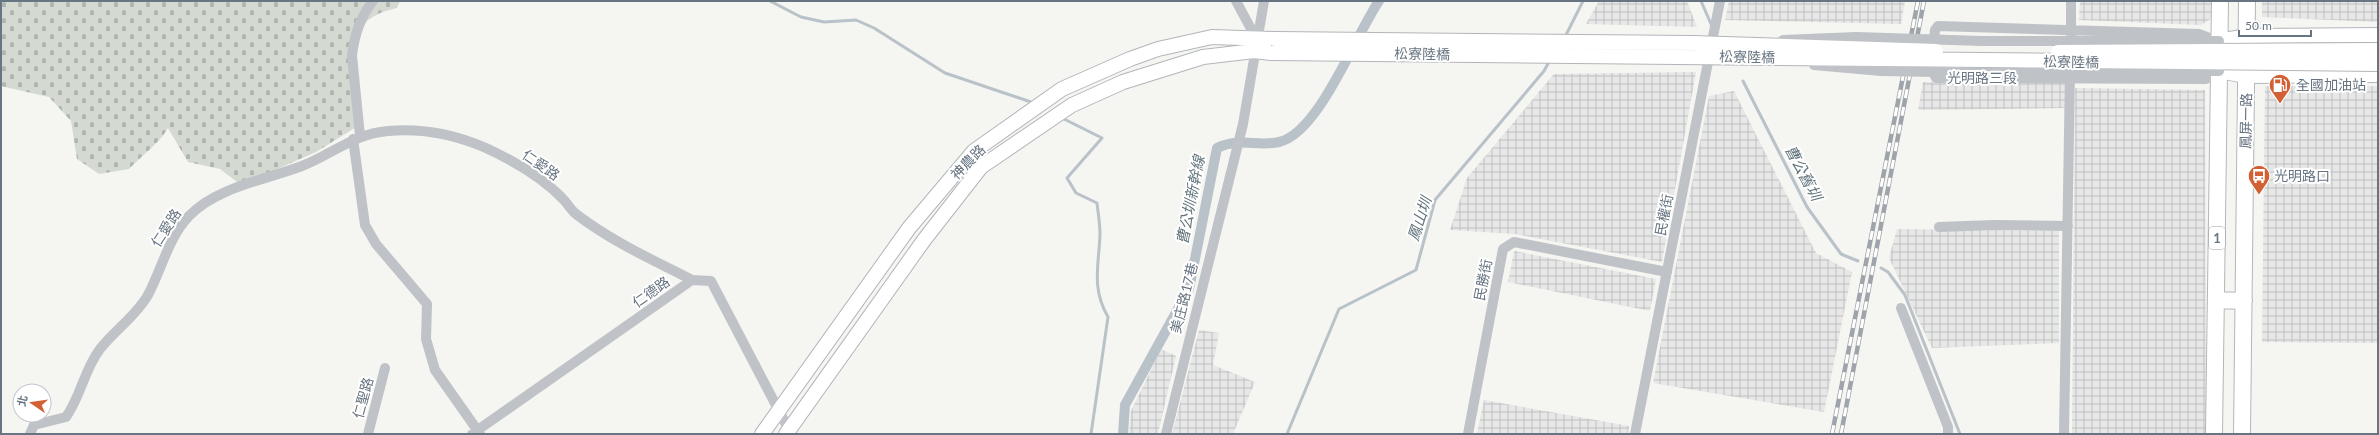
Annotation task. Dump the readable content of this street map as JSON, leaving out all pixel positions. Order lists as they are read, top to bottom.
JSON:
{
  "streets": {
    "main road": ["鳳屏一路", "1"],
    "street": [
      "松寮陸橋",
      "光明路三段",
      "神農路",
      "仁愛路",
      "民權街",
      "民勝街",
      "仁德路",
      "美庄路17巷",
      "仁聖路"
    ]
  },
  "crossings": [
    ["松寮陸橋", "光明路三段"],
    ["松寮陸橋", "鳳屏一路"],
    ["松寮陸橋", "神農路"],
    ["松寮陸橋", "1"],
    ["光明路三段", "鳳屏一路"],
    ["光明路三段", "1"],
    ["鳳屏一路", "1"],
    ["神農路", "仁德路"],
    ["神農路", "美庄路17巷"],
    ["仁愛路", "仁德路"],
    ["民權街", "民勝街"]
  ],
  "water": ["曹公舊圳", "曹公圳新幹線", "鳳山圳"],
  "places": {
    "fuel station": ["全國加油站"],
    "bus stop": ["光明路口"]
  },
  "scale_bar": "50 m",
  "north": "left"
}
